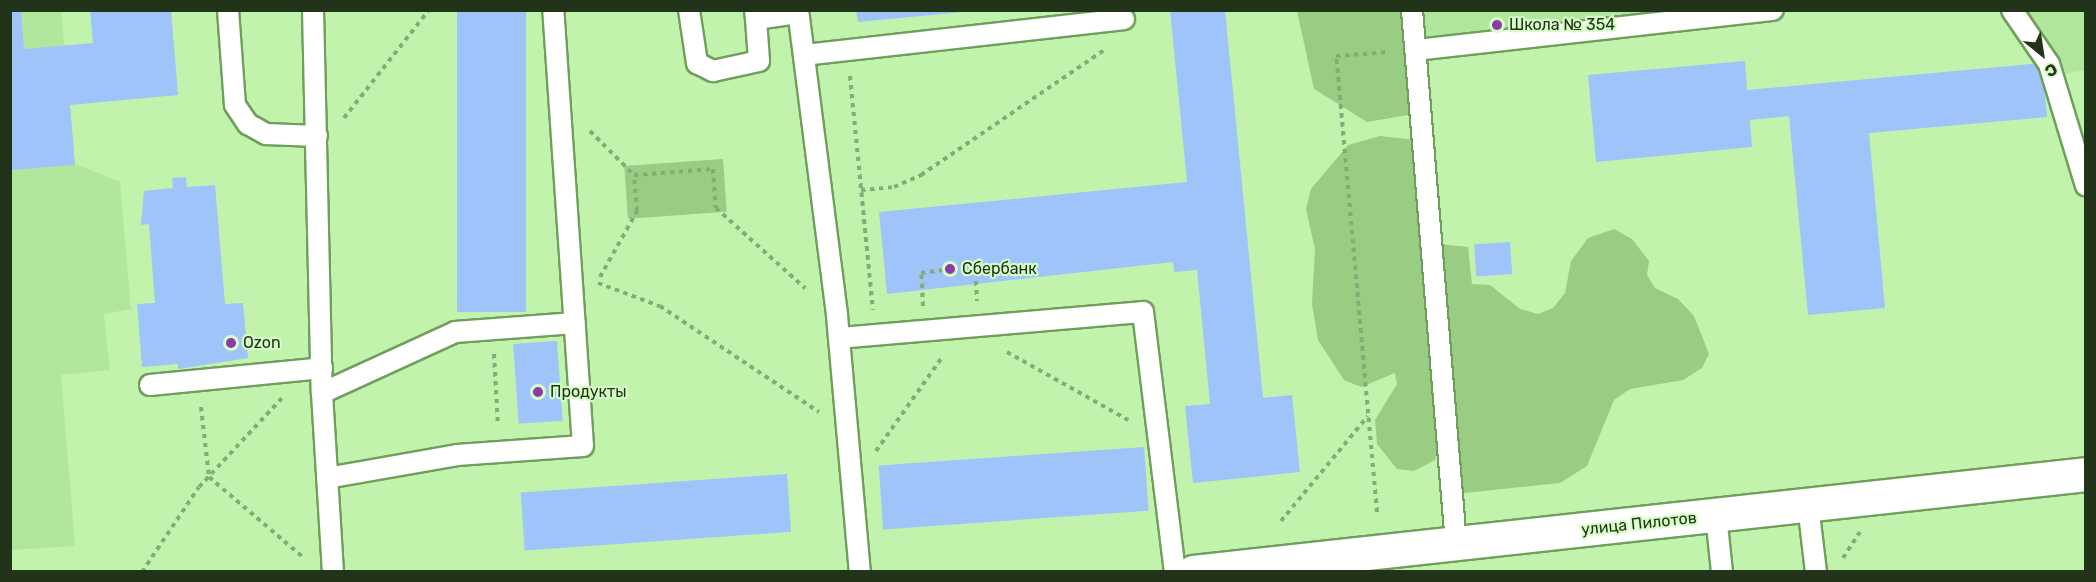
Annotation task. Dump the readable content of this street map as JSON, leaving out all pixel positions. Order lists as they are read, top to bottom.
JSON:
{
  "streets": {
    "street": ["улица Пилотов"]
  },
  "places": [
    "Школа № 354",
    "Сбербанк",
    "Ozon",
    "Продукты"
  ],
  "north": "bottom right"
}
